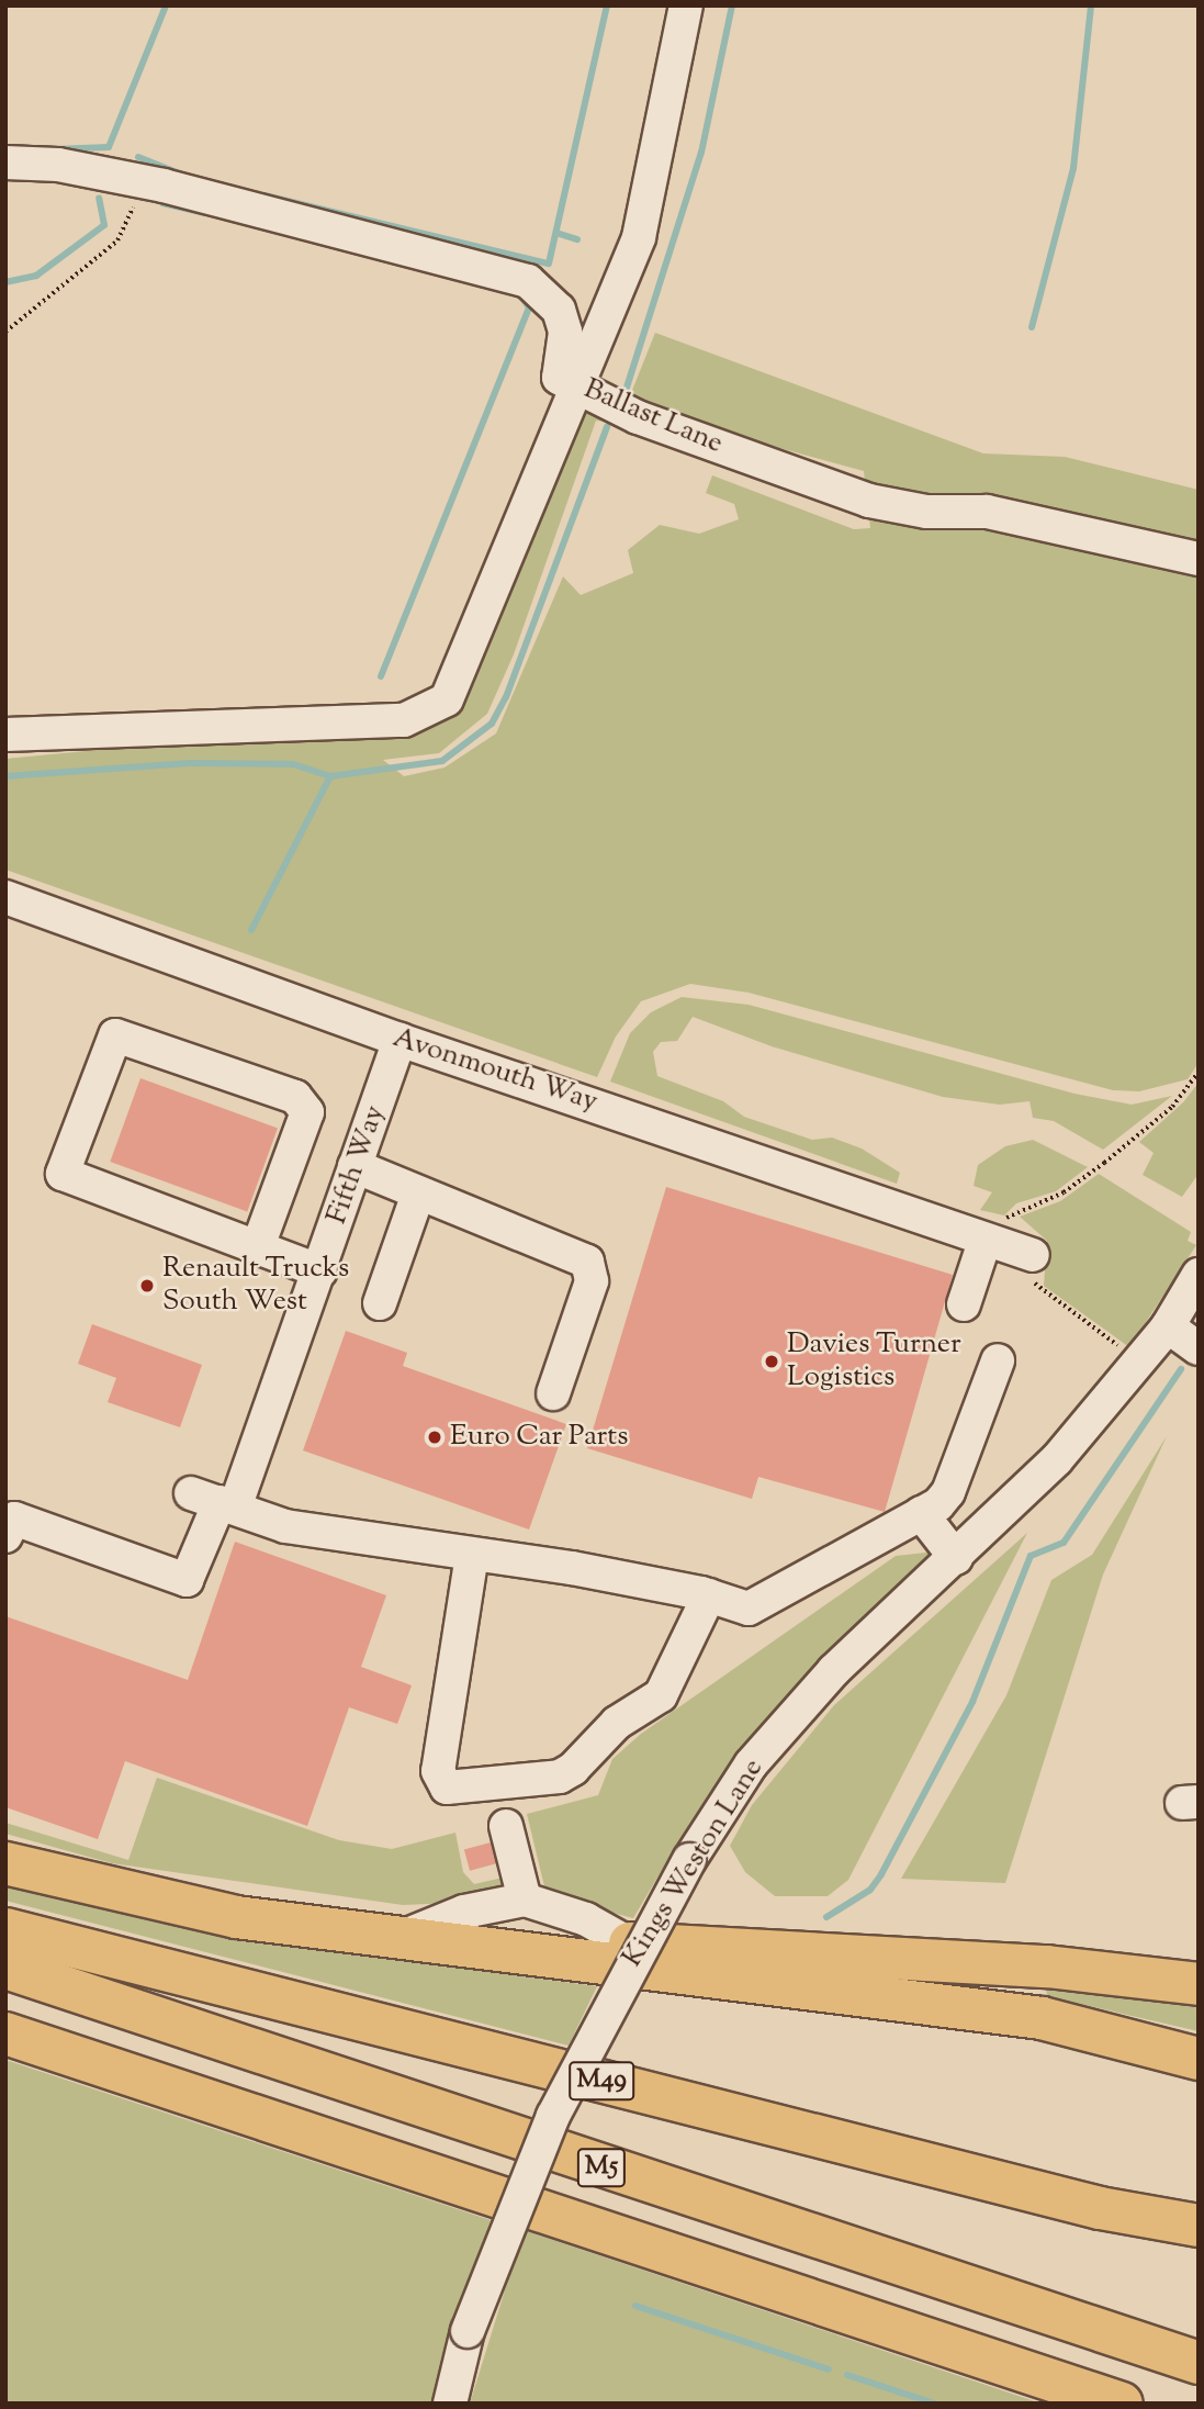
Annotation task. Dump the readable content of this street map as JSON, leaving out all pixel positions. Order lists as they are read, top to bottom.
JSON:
{
  "streets": {
    "highway": ["M49", "M5"],
    "street": [
      "Ballast Lane",
      "Avonmouth Way",
      "Fifth Way",
      "Kings Weston Lane"
    ]
  },
  "crossings": [
    ["Avonmouth Way", "Fifth Way"]
  ],
  "places": ["Renault Trucks South West", "Davies Turner Logistics", "Euro Car Parts"]
}
